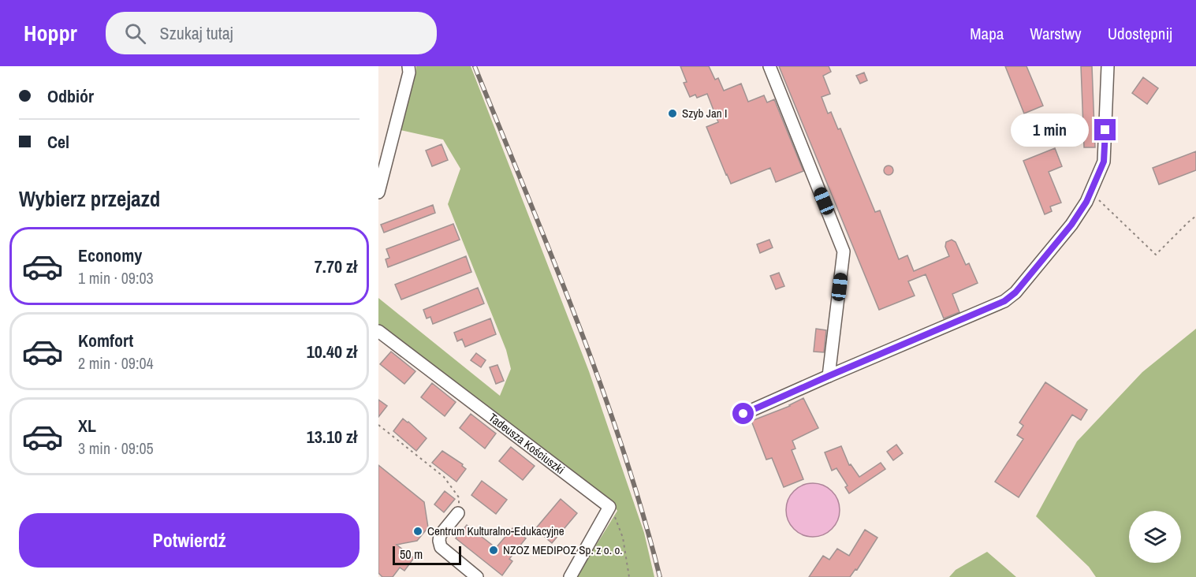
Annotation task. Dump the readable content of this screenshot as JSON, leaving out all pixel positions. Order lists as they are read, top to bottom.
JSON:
{
  "streets": {
    "street": ["Tadeusza Kościuszki"]
  },
  "places": ["Szyb Jan I", "Centrum Kulturalno-Edukacyjne", "NZOZ MEDIPOZ Sp. z o. o."],
  "scale_bar": "50 m",
  "page": {
    "header": "Hoppr",
    "search": "Szukaj tutaj",
    "nav": ["Mapa", "Warstwy", "Udostępnij"],
    "banner": ["Odbiór", "Cel"],
    "bubble": "1 min",
    "heading": "Wybierz przejazd",
    "list": [
      {
        "name": "Economy",
        "note": "1 min · 09:03",
        "value": "7.70 zł"
      },
      {
        "name": "Komfort",
        "note": "2 min · 09:04",
        "value": "10.40 zł"
      },
      {
        "name": "XL",
        "note": "3 min · 09:05",
        "value": "13.10 zł"
      }
    ],
    "buttons": "Potwierdź",
    "scale": "50 m"
  }
}
